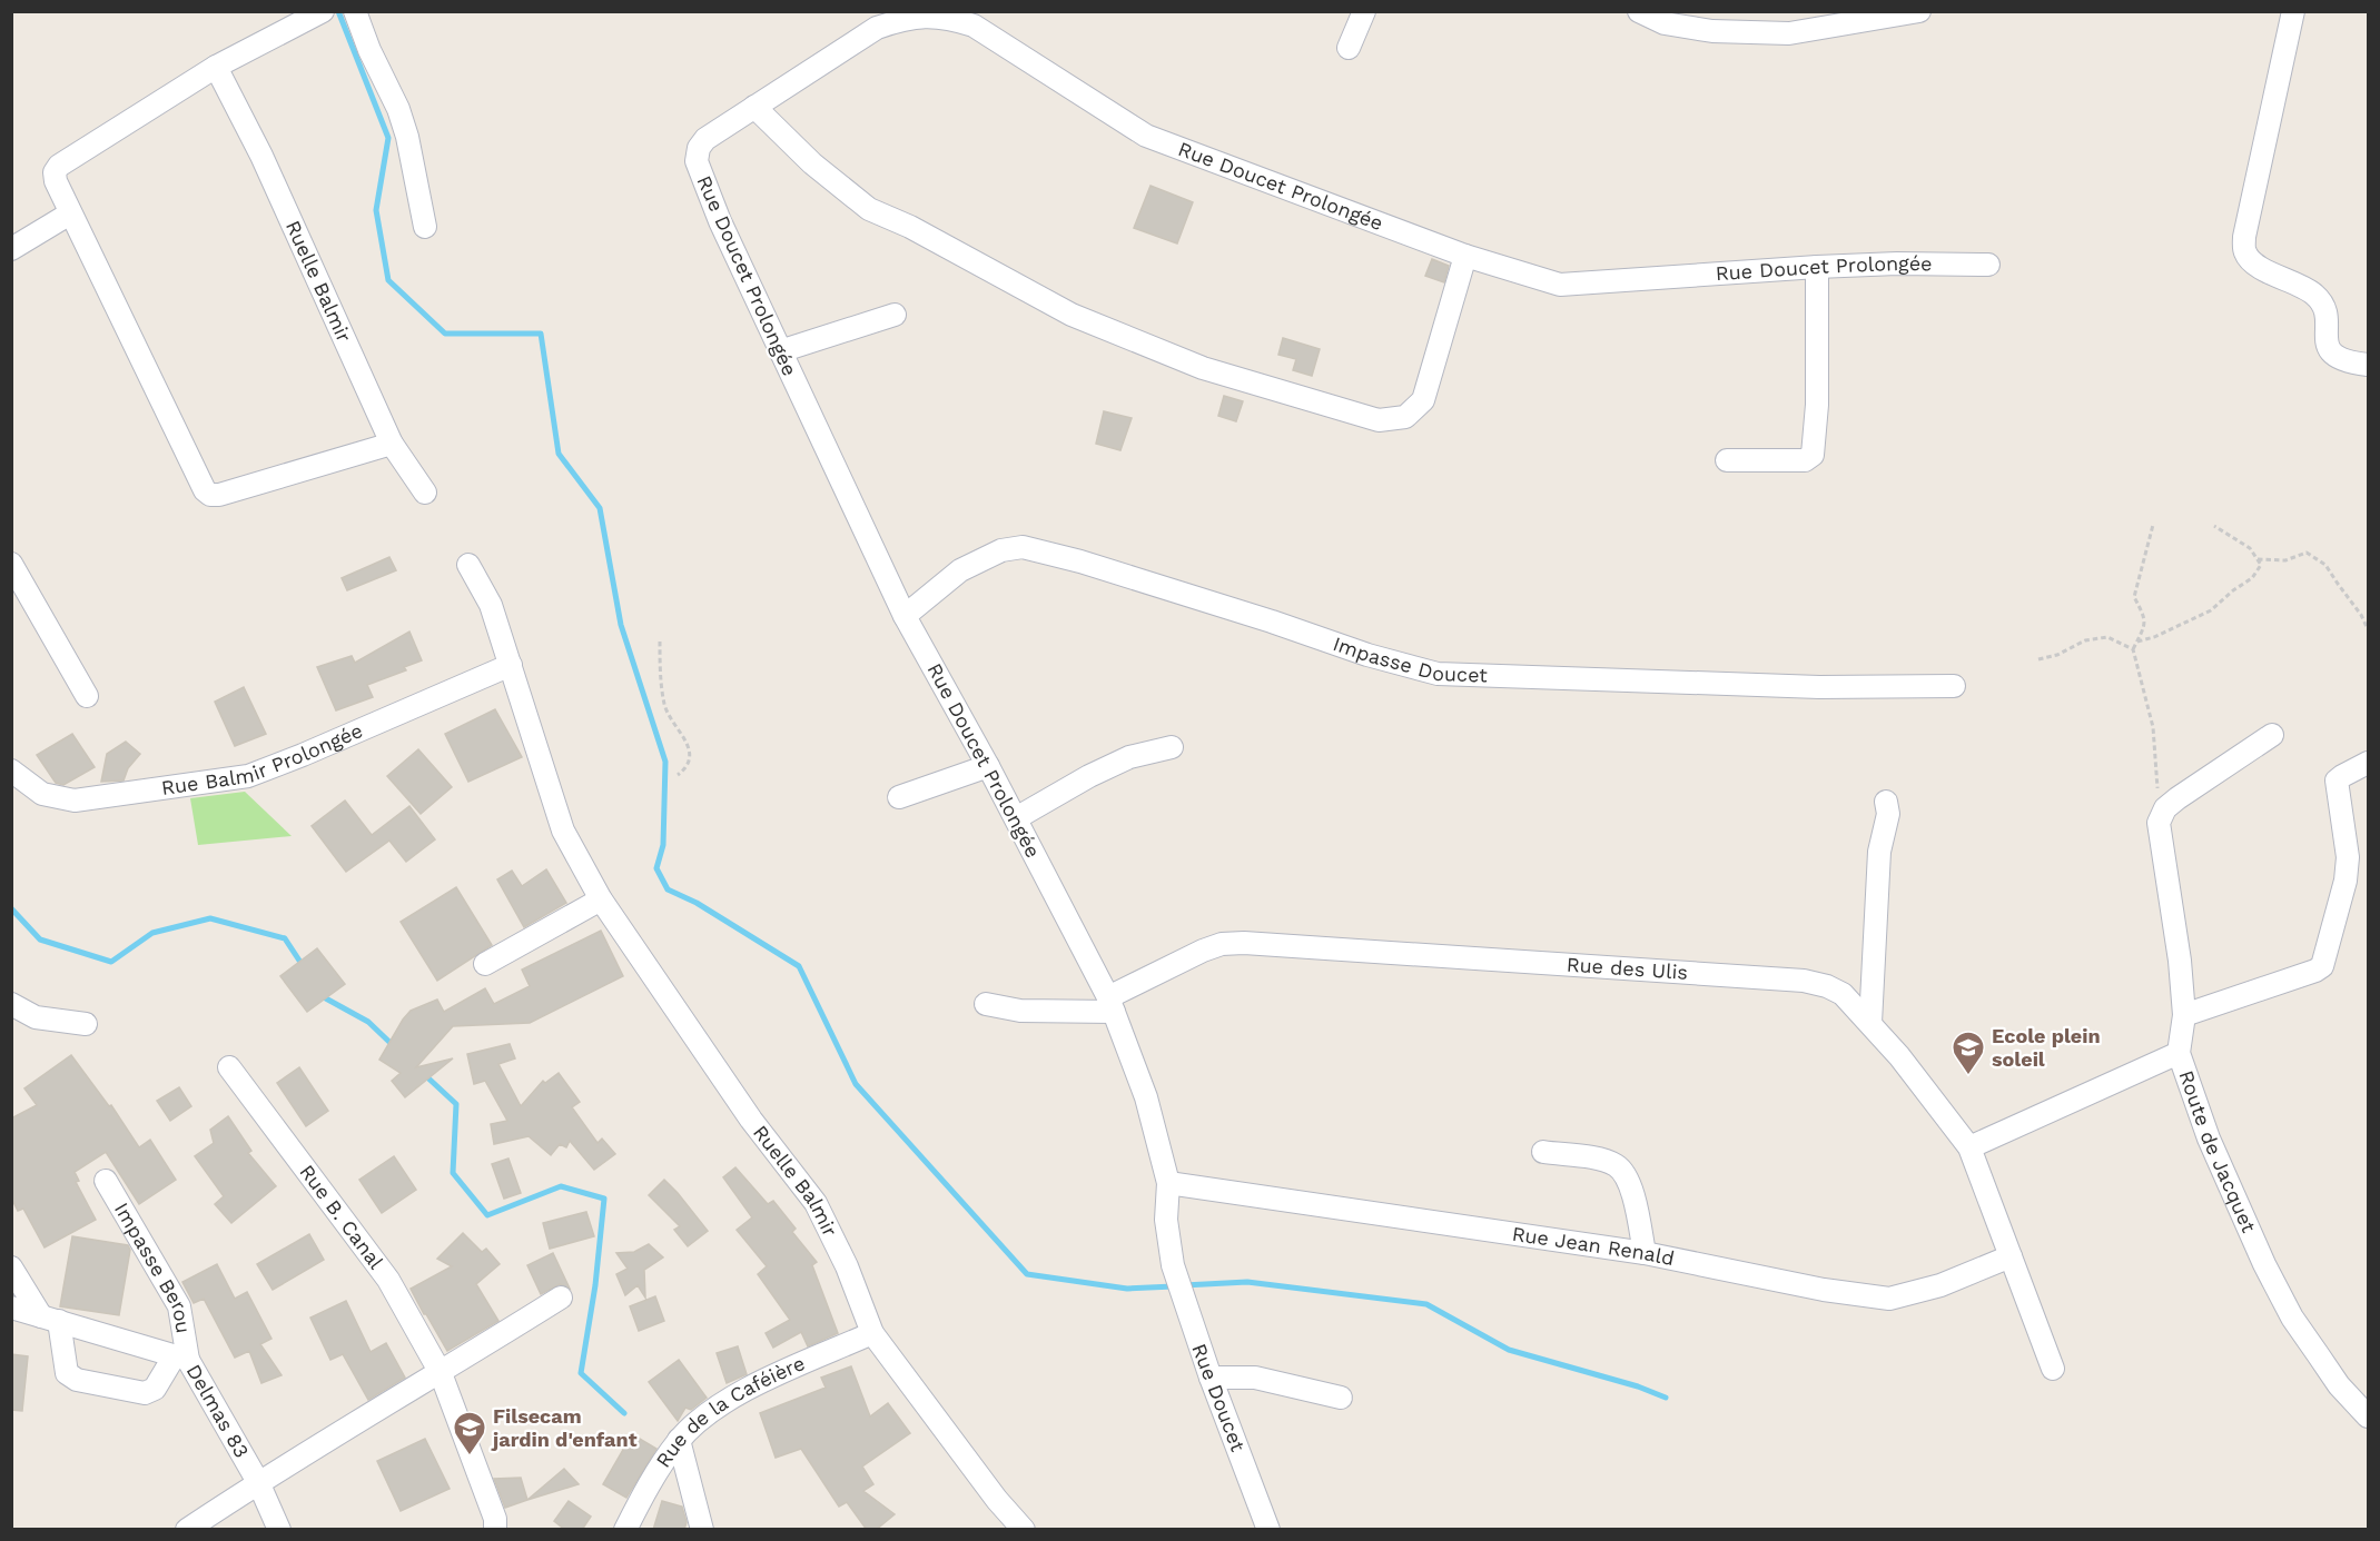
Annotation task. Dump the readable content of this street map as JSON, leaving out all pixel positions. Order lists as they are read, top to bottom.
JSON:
{
  "streets": {
    "street": [
      "Rue Doucet Prolongée",
      "Ruelle Balmir",
      "Impasse Doucet",
      "Rue Balmir Prolongée",
      "Rue des Ulis",
      "Route de Jacquet",
      "Rue B. Canal",
      "Rue Jean Renald",
      "Impasse Berou",
      "Rue Doucet",
      "Delmas 83",
      "Rue de la Caféière"
    ]
  },
  "crossings": [
    ["Rue Doucet Prolongée", "Impasse Doucet"],
    ["Rue Doucet Prolongée", "Rue des Ulis"],
    ["Rue Doucet Prolongée", "Rue Jean Renald"],
    ["Rue Doucet Prolongée", "Rue Doucet"],
    ["Ruelle Balmir", "Rue Balmir Prolongée"],
    ["Ruelle Balmir", "Rue de la Caféière"],
    ["Rue des Ulis", "Rue Jean Renald"],
    ["Impasse Berou", "Delmas 83"]
  ],
  "places": {
    "school or university": ["Ecole plein soleil", "Filsecam jardin d'enfant"]
  }
}
